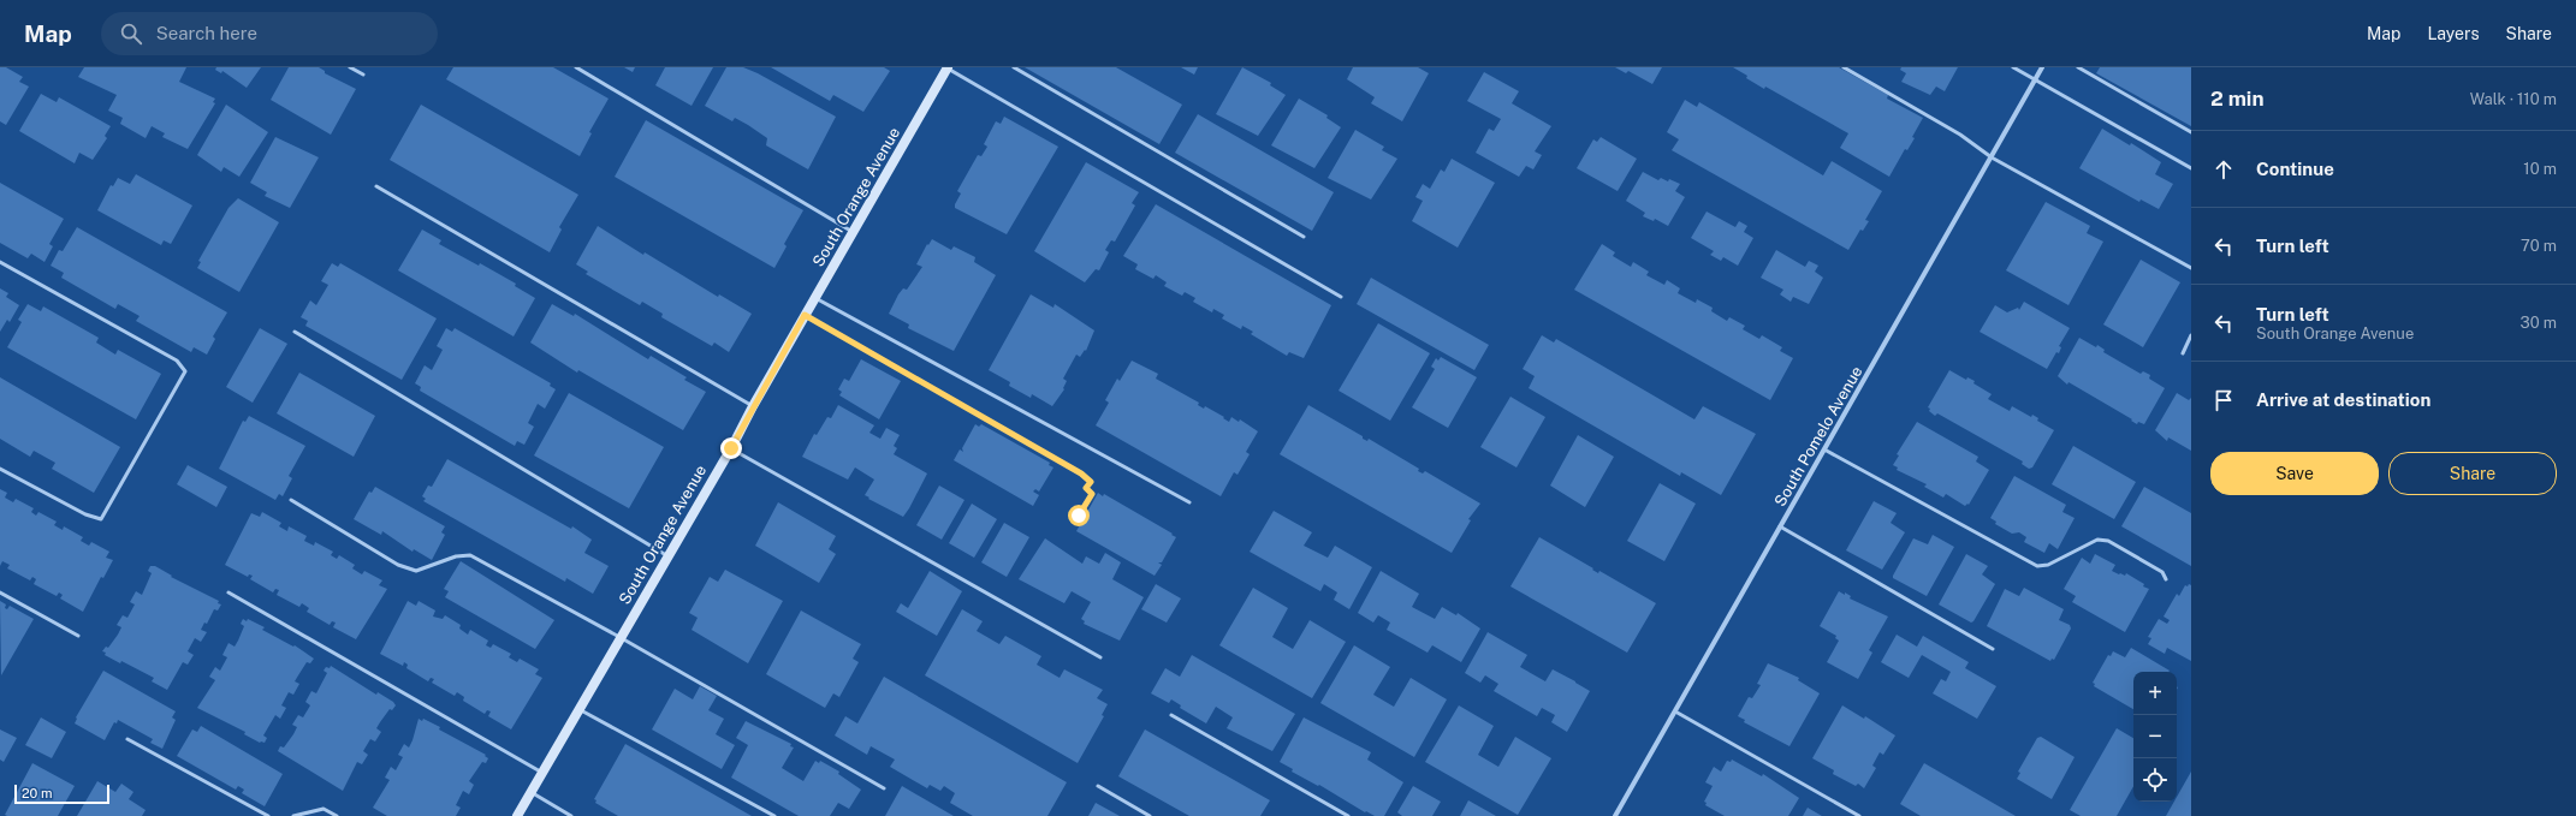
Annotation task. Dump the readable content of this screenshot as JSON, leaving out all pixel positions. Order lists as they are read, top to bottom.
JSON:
{
  "streets": {
    "street": ["South Orange Avenue", "South Pomelo Avenue"]
  },
  "scale_bar": "20 m",
  "page": {
    "header": "Map",
    "search": "Search here",
    "nav": ["Map", "Layers", "Share"],
    "heading": ["2 min", "Walk · 110 m"],
    "list": [
      ["Continue", "10 m"],
      ["Turn left", "70 m"],
      ["Turn left", "South Orange Avenue", "30 m"],
      "Arrive at destination"
    ],
    "buttons": ["Save", "Share"],
    "map_buttons": ["+", "−"],
    "scale": "20 m"
  }
}
